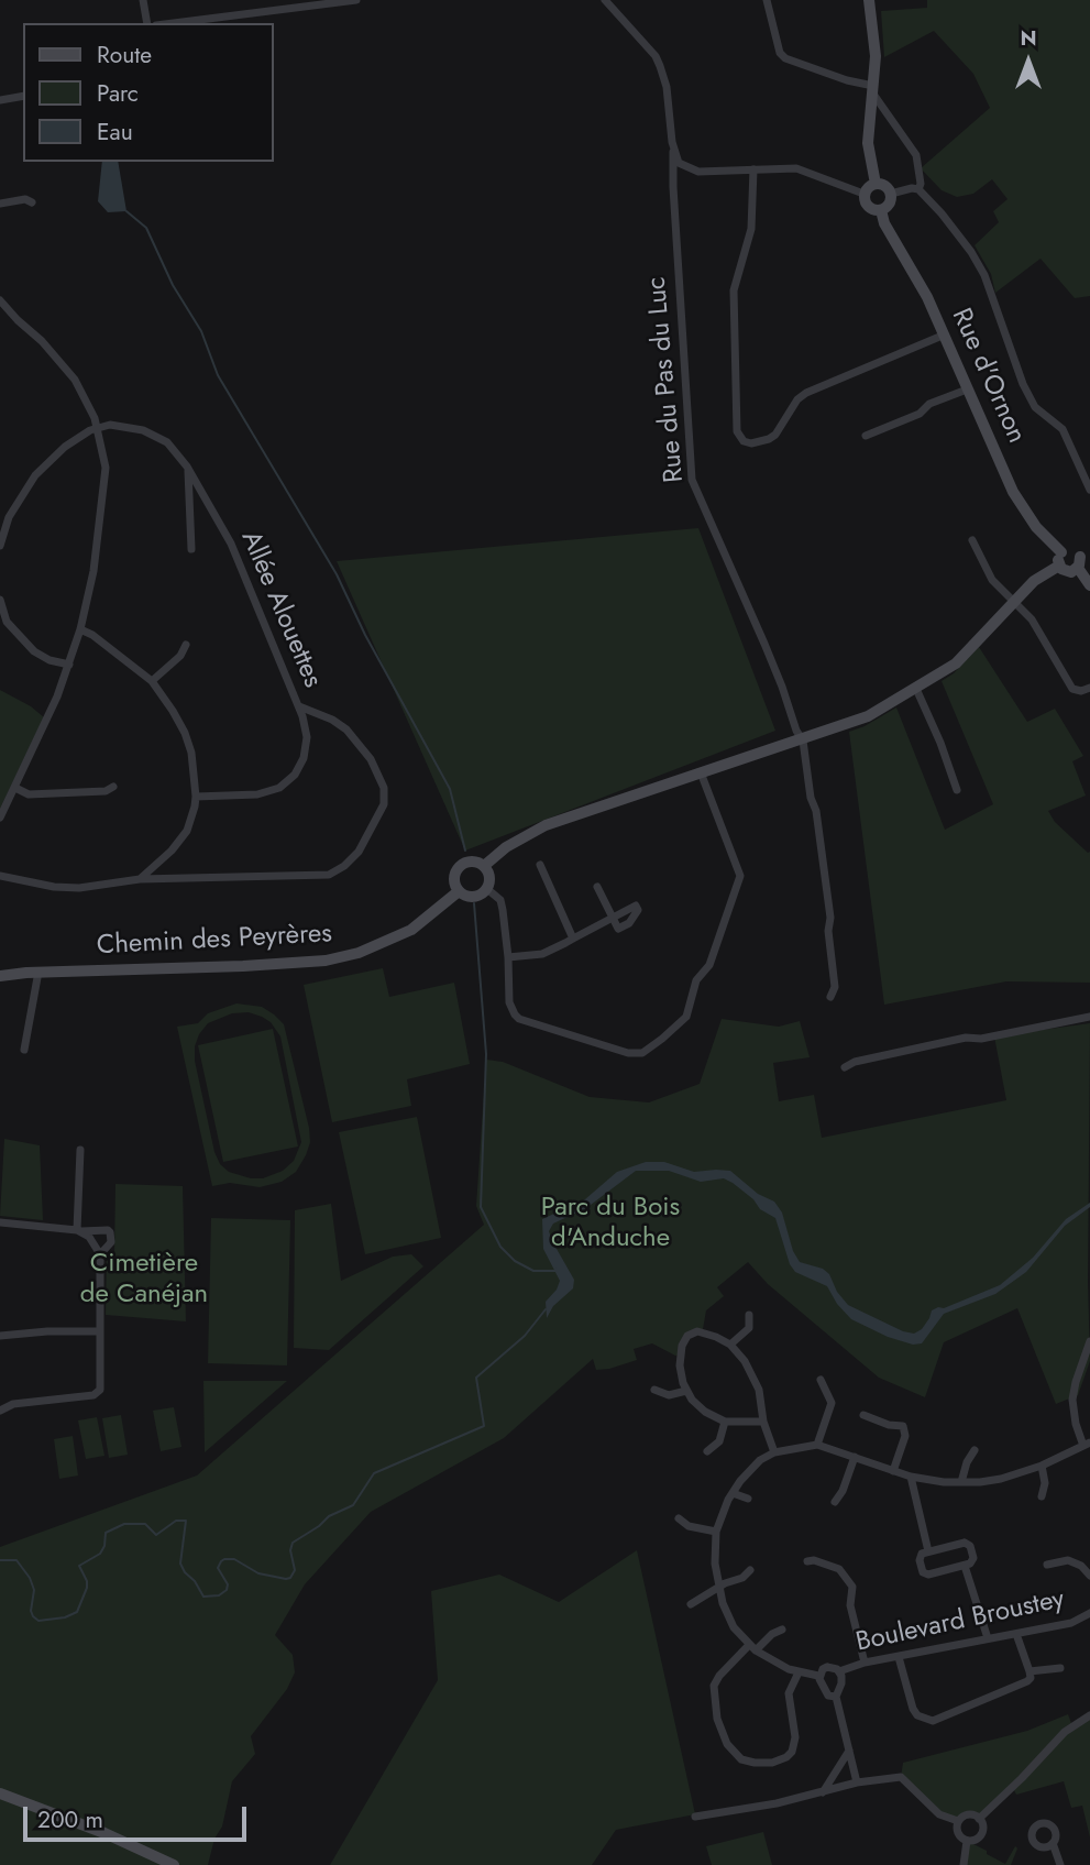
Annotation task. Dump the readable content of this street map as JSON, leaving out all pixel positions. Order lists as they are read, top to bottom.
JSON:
{
  "streets": {
    "street": [
      "Rue d'Ornon",
      "Rue du Pas du Luc",
      "Allée Alouettes",
      "Chemin des Peyrères",
      "Boulevard Broustey"
    ]
  },
  "parks": ["Parc du Bois d'Anduche", "Cimetière de Canéjan"],
  "legend": ["Route", "Parc", "Eau"],
  "scale_bar": "200 m",
  "north": "top"
}
